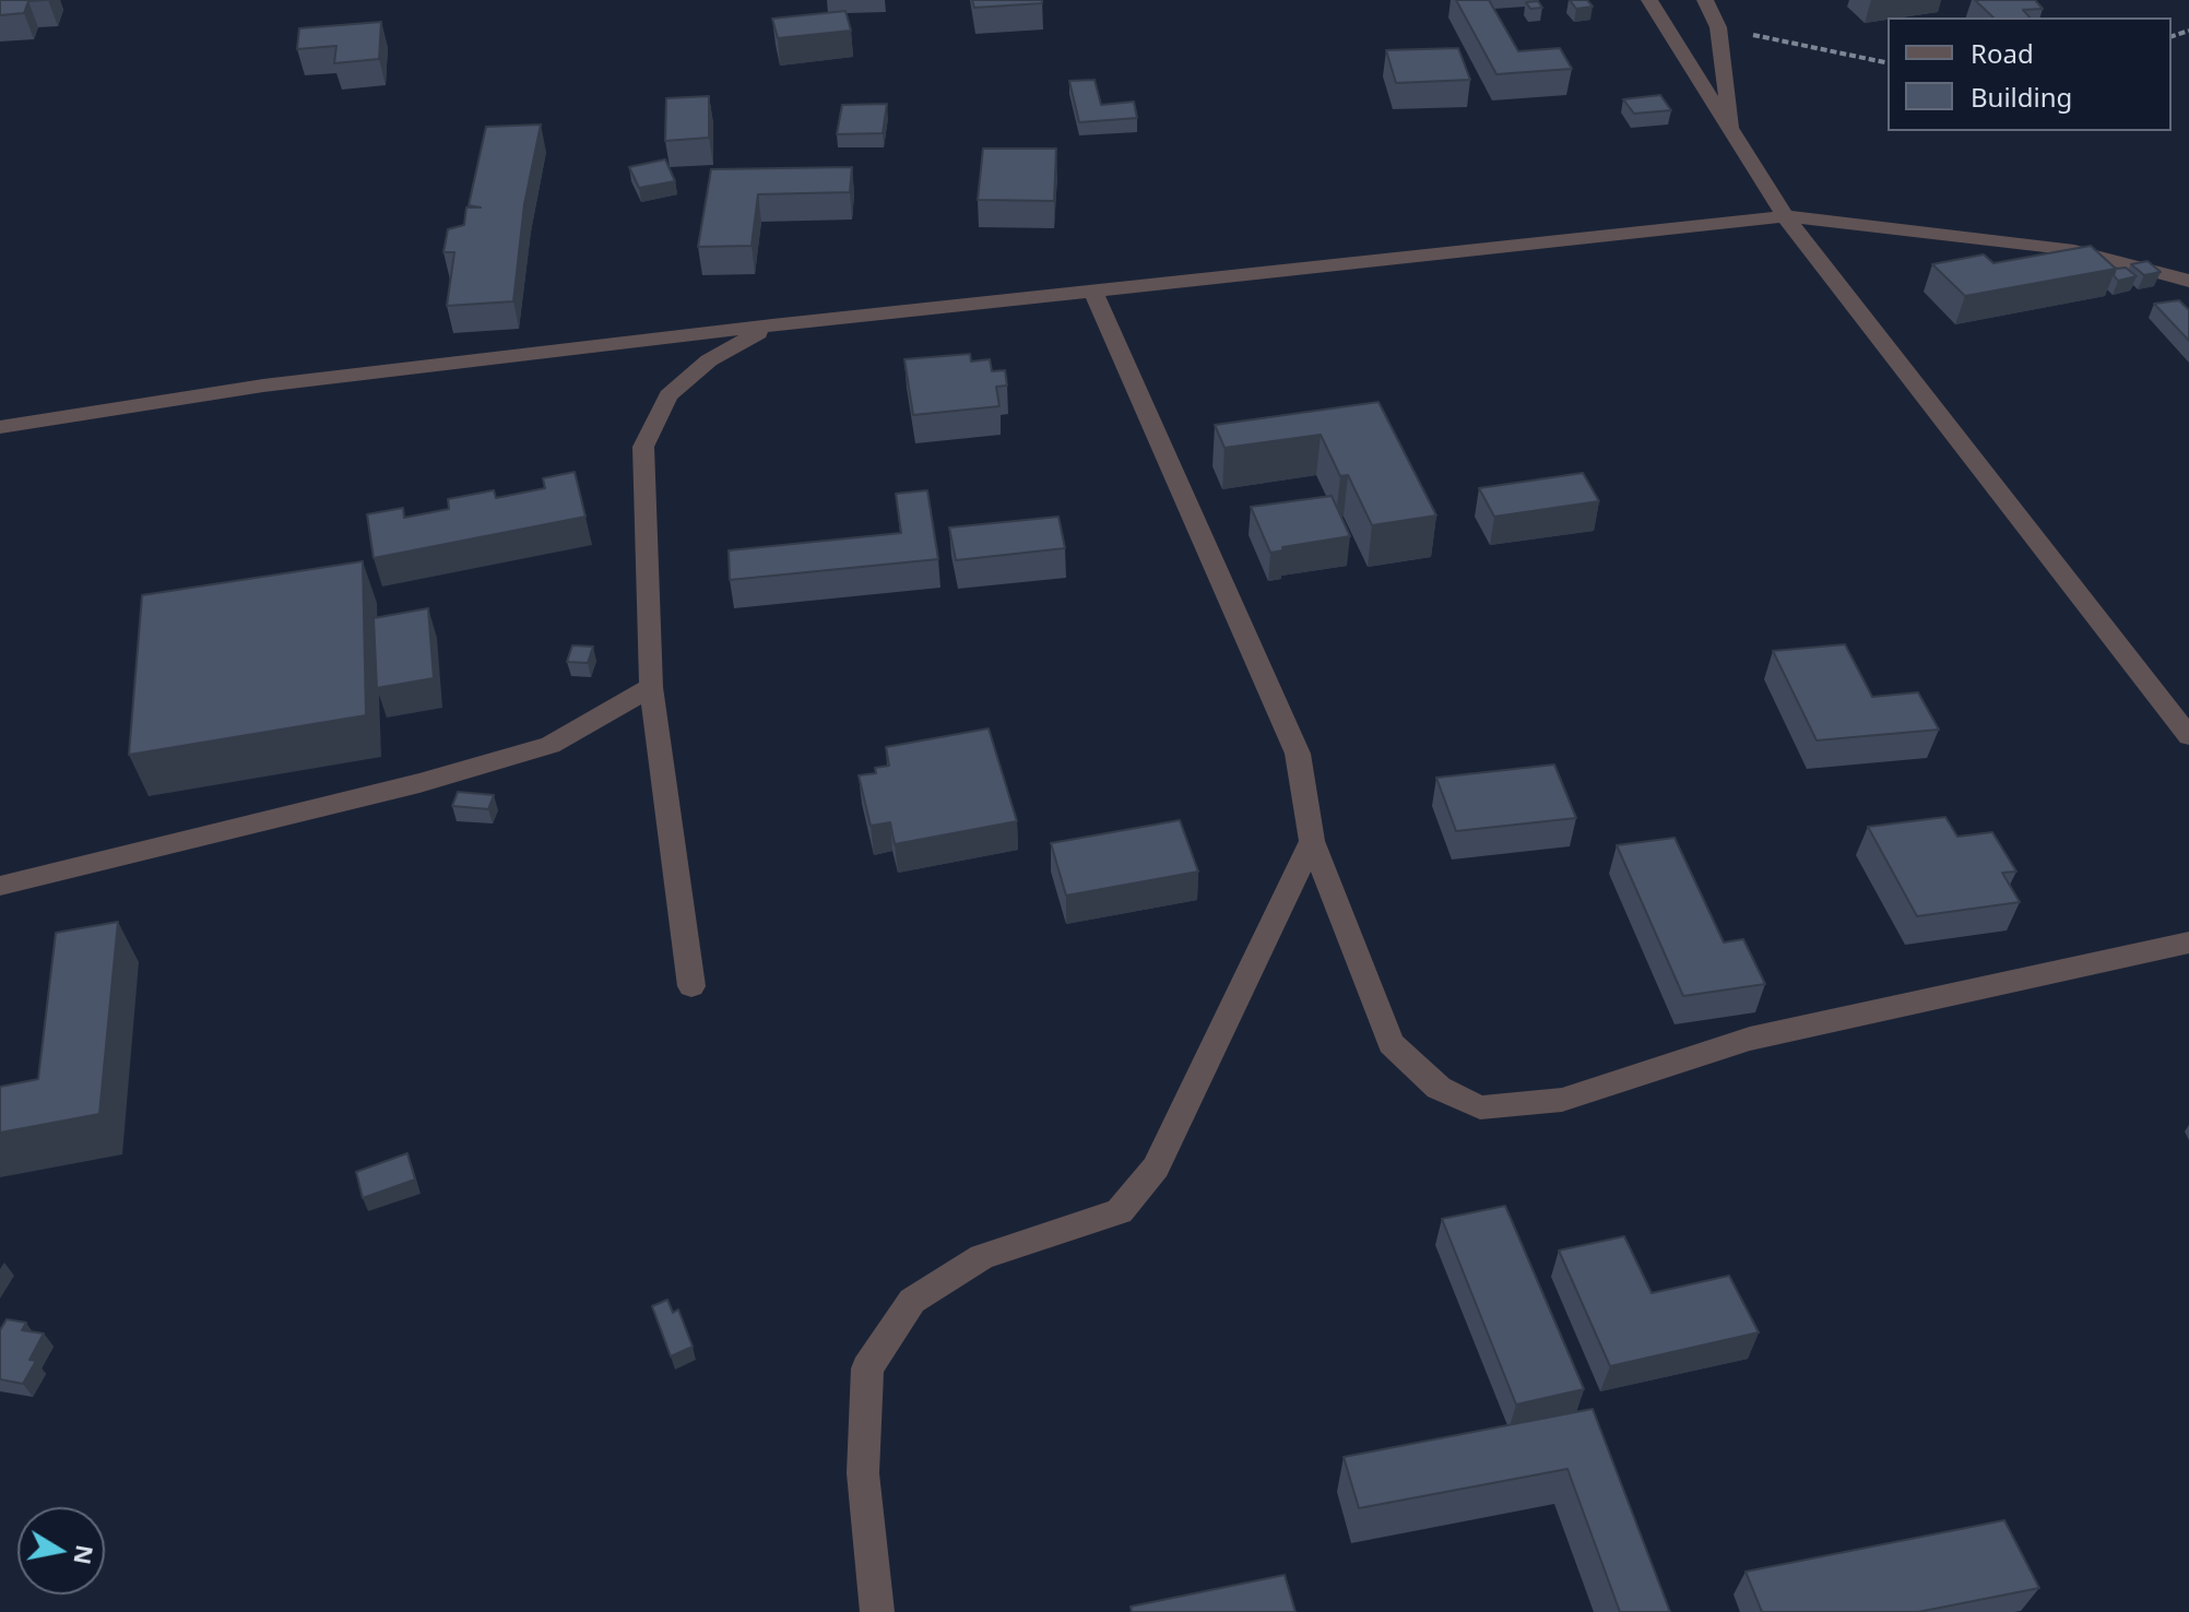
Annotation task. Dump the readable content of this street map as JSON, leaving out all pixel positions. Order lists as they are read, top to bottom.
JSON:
{
  "legend": ["Road", "Building"],
  "north": "right"
}
